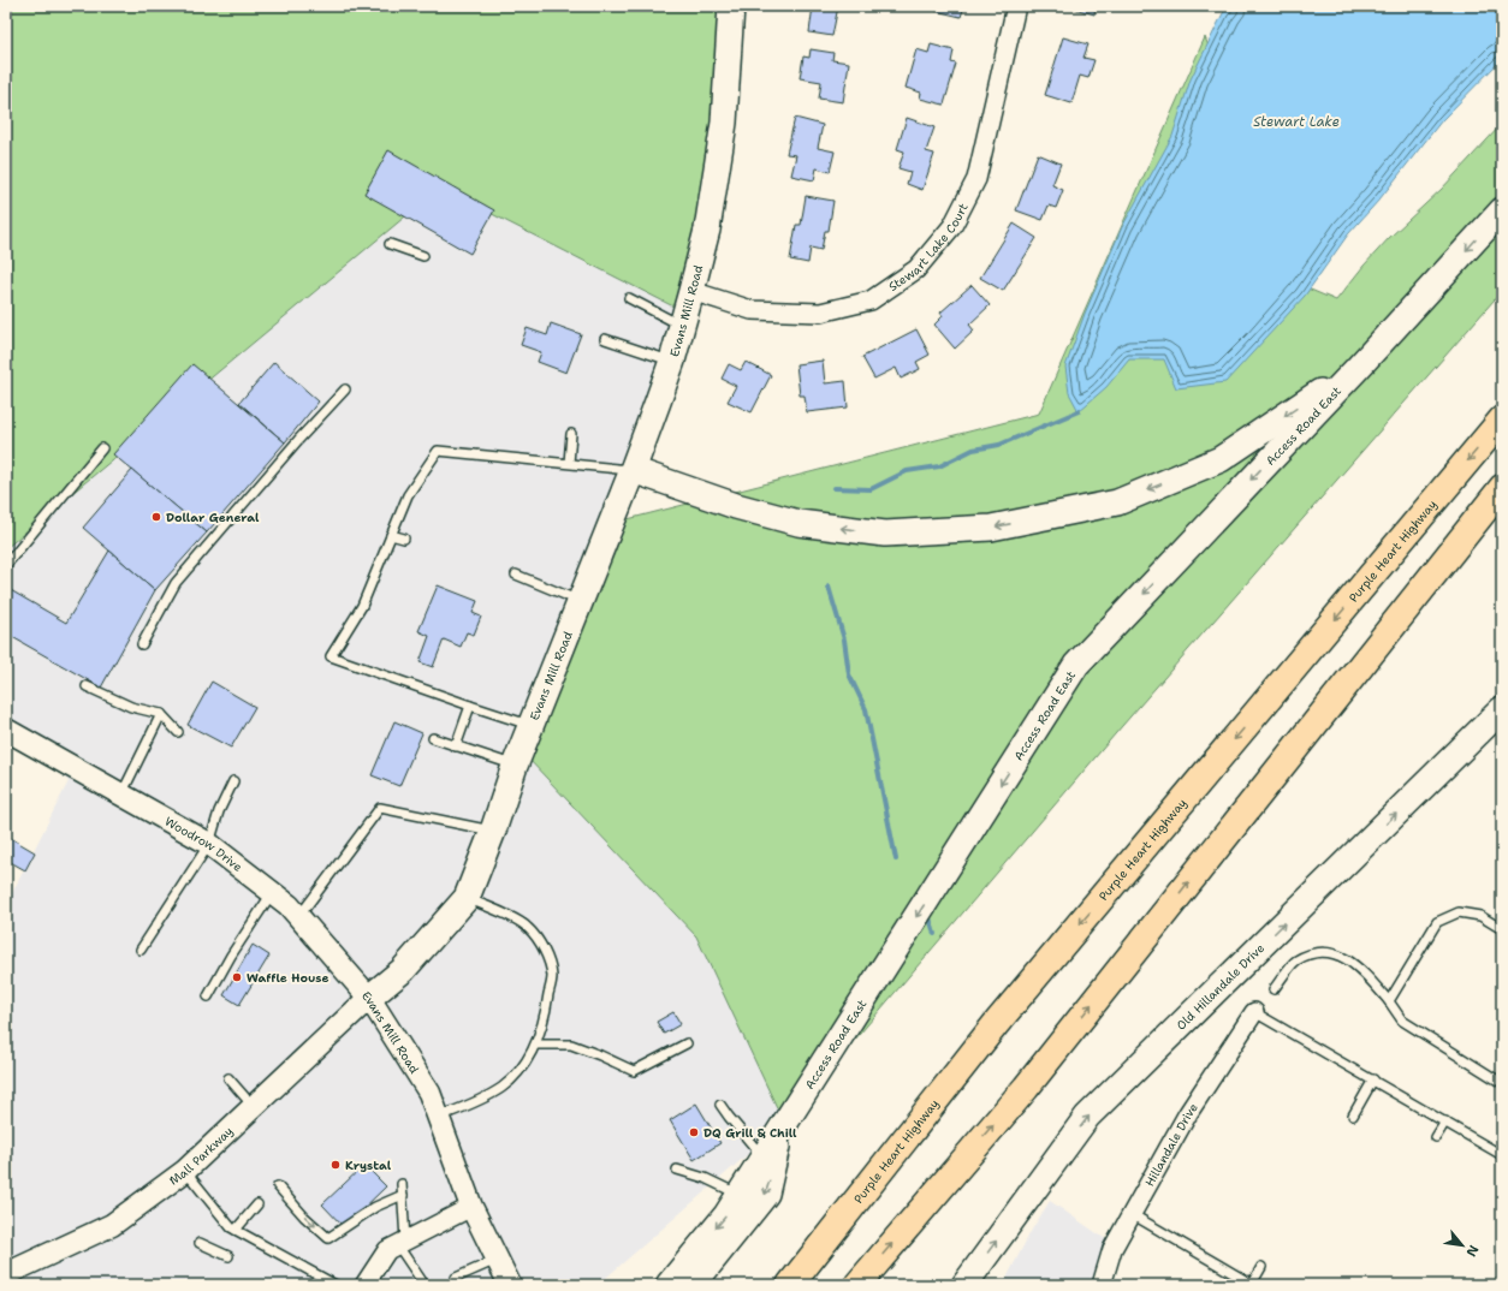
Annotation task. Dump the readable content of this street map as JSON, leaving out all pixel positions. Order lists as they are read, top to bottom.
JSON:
{
  "streets": {
    "highway": ["Purple Heart Highway"],
    "main road": ["Evans Mill Road", "Access Road East", "Old Hillandale Drive"],
    "street": [
      "Stewart Lake Court",
      "Woodrow Drive",
      "Hillandale Drive",
      "Mall Parkway"
    ]
  },
  "crossings": [
    ["Stewart Lake Court", "Evans Mill Road"],
    ["Evans Mill Road", "Woodrow Drive"],
    ["Evans Mill Road", "Mall Parkway"],
    ["Woodrow Drive", "Mall Parkway"]
  ],
  "one_way": ["Access Road East", "Old Hillandale Drive"],
  "water": ["Stewart Lake"],
  "places": [
    "Dollar General",
    "Waffle House",
    "DQ Grill & Chill",
    "Krystal"
  ],
  "north": "bottom right"
}
